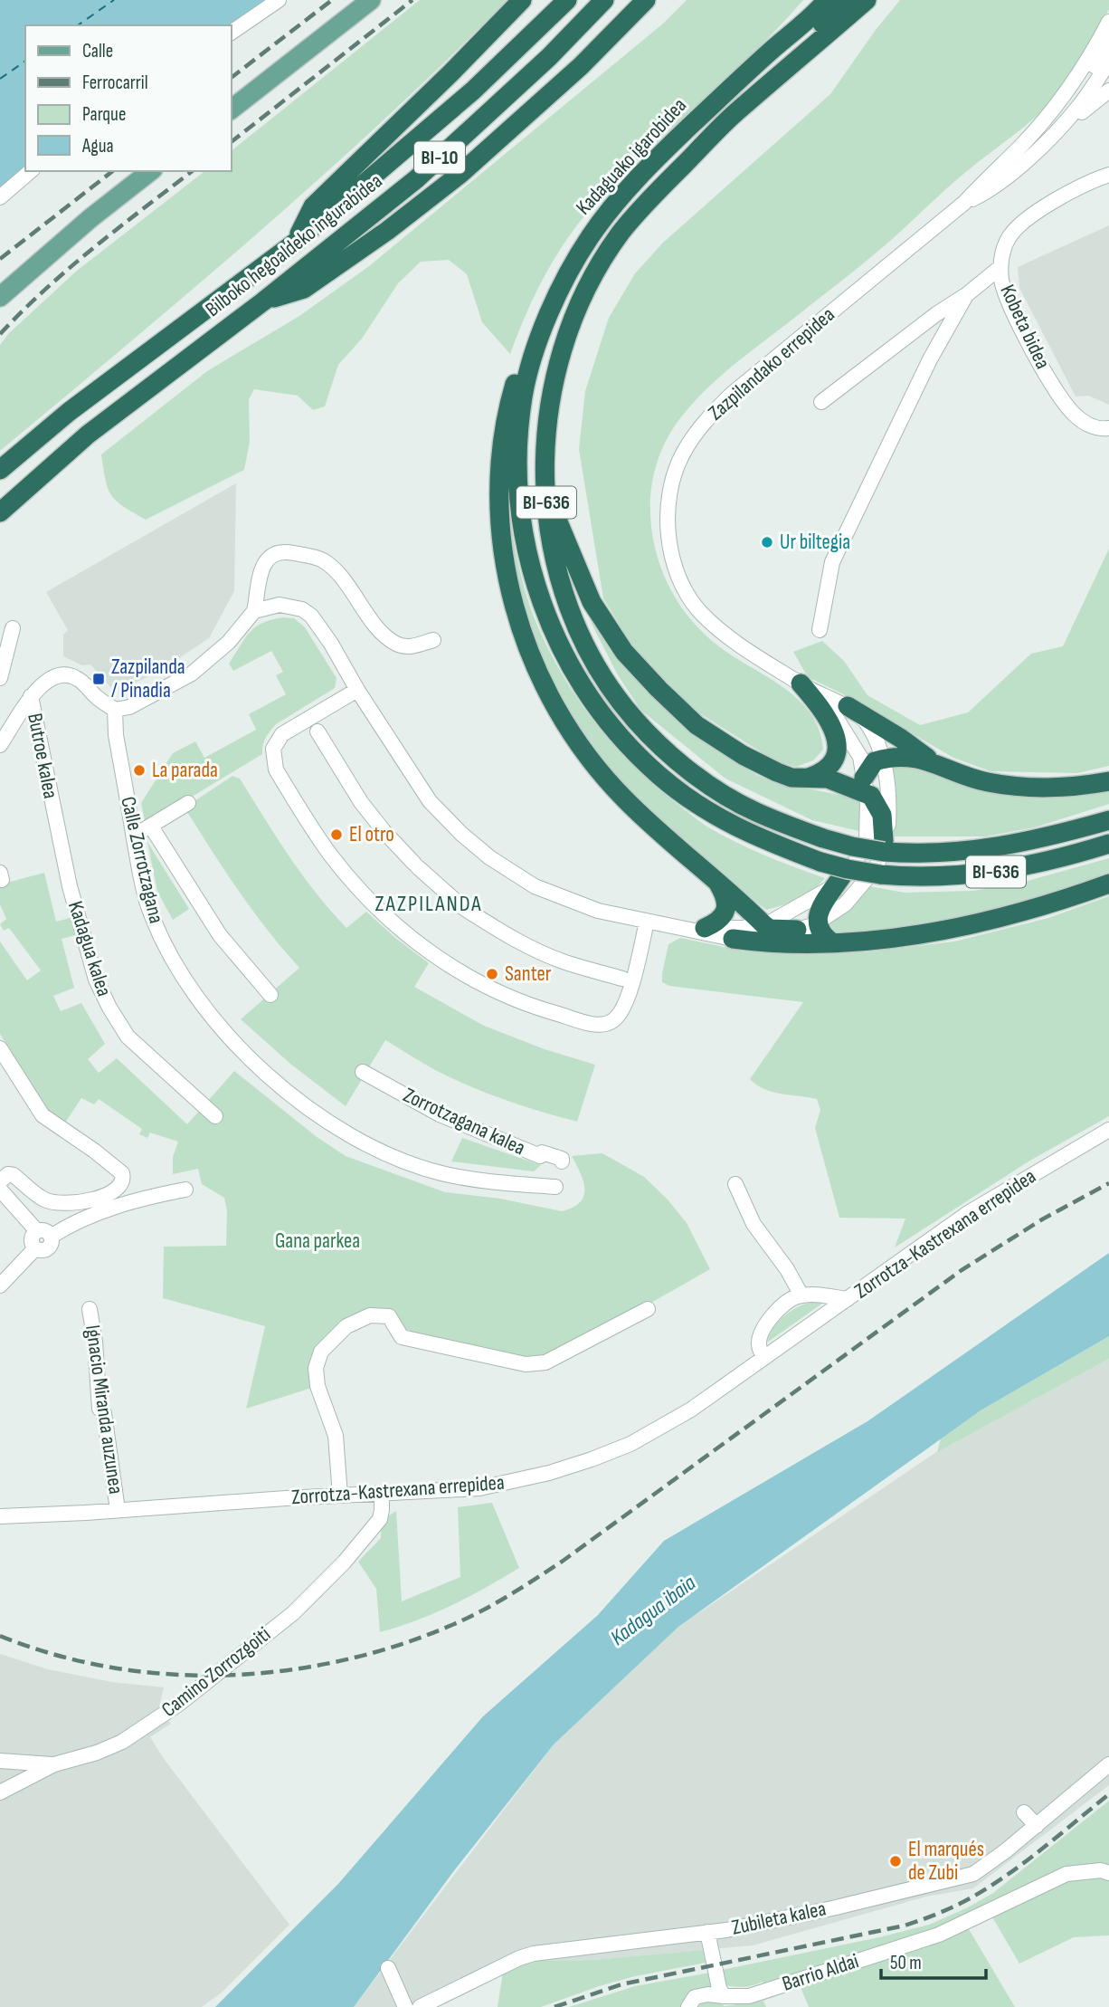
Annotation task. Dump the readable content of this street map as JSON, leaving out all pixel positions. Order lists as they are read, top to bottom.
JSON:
{
  "streets": {
    "highway": [
      "Kadaguako igarobidea",
      "BI-10",
      "Bilboko hegoaldeko ingurabidea",
      "BI-636"
    ],
    "street": [
      "Kobeta bidea",
      "Zazpilandako errepidea",
      "Butroe kalea",
      "Calle Zorrotzagana",
      "Kadagua kalea",
      "Zorrotzagana kalea",
      "Zorrotza-Kastrexana errepidea",
      "Ignacio Miranda auzunea",
      "Camino Zorrozgoiti",
      "Zubileta kalea",
      "Barrio Aldai"
    ]
  },
  "crossings": [
    ["Kadaguako igarobidea", "Zazpilandako errepidea"],
    ["Kadaguako igarobidea", "BI-636"],
    ["Butroe kalea", "Kadagua kalea"],
    ["Zorrotza-Kastrexana errepidea", "Ignacio Miranda auzunea"],
    ["Zorrotza-Kastrexana errepidea", "Camino Zorrozgoiti"]
  ],
  "districts": ["ZAZPILANDA"],
  "water": ["Kadagua ibaia"],
  "parks": ["Gana parkea"],
  "places": {
    "other": [
      "Ur biltegia",
      "La parada",
      "El otro",
      "Santer",
      "El marqués de Zubi"
    ],
    "transit": ["Zazpilanda / Pinadia"]
  },
  "legend": [
    "Calle",
    "Ferrocarril",
    "Parque",
    "Agua"
  ],
  "scale_bar": "50 m"
}
